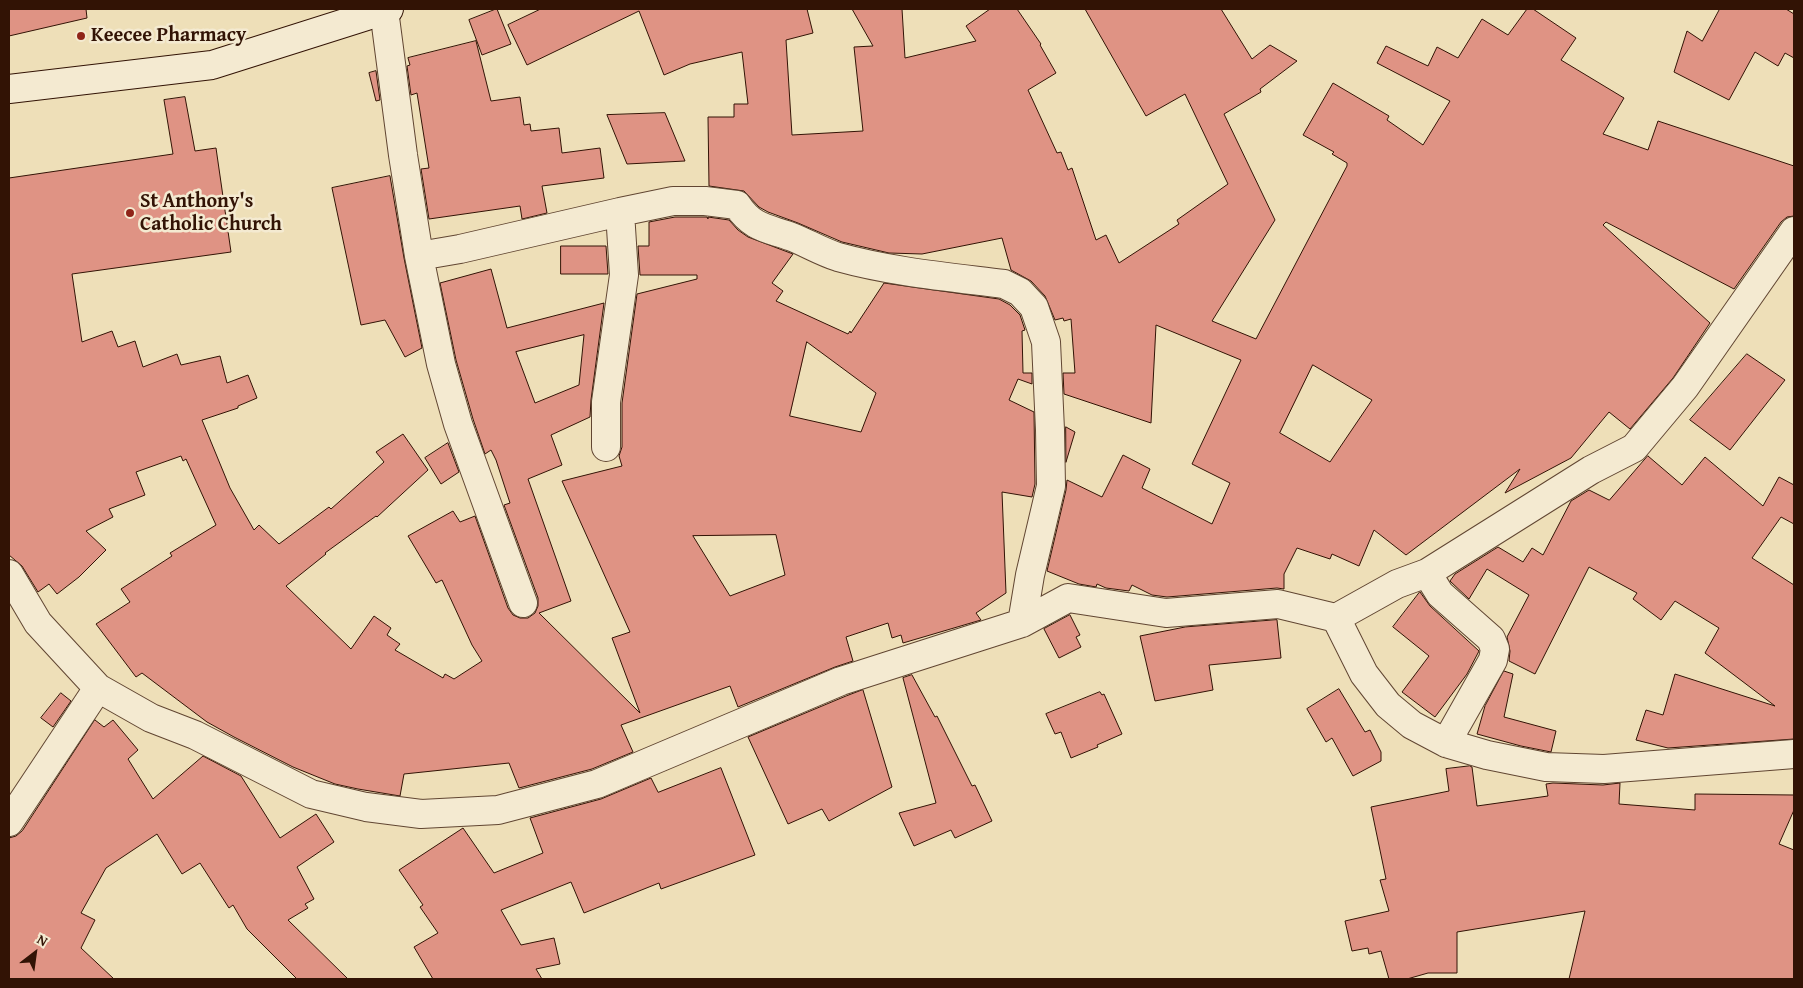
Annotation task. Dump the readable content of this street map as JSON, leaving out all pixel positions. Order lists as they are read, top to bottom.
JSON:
{
  "places": ["Keecee Pharmacy", "St Anthony's Catholic Church"],
  "north": "top right"
}
